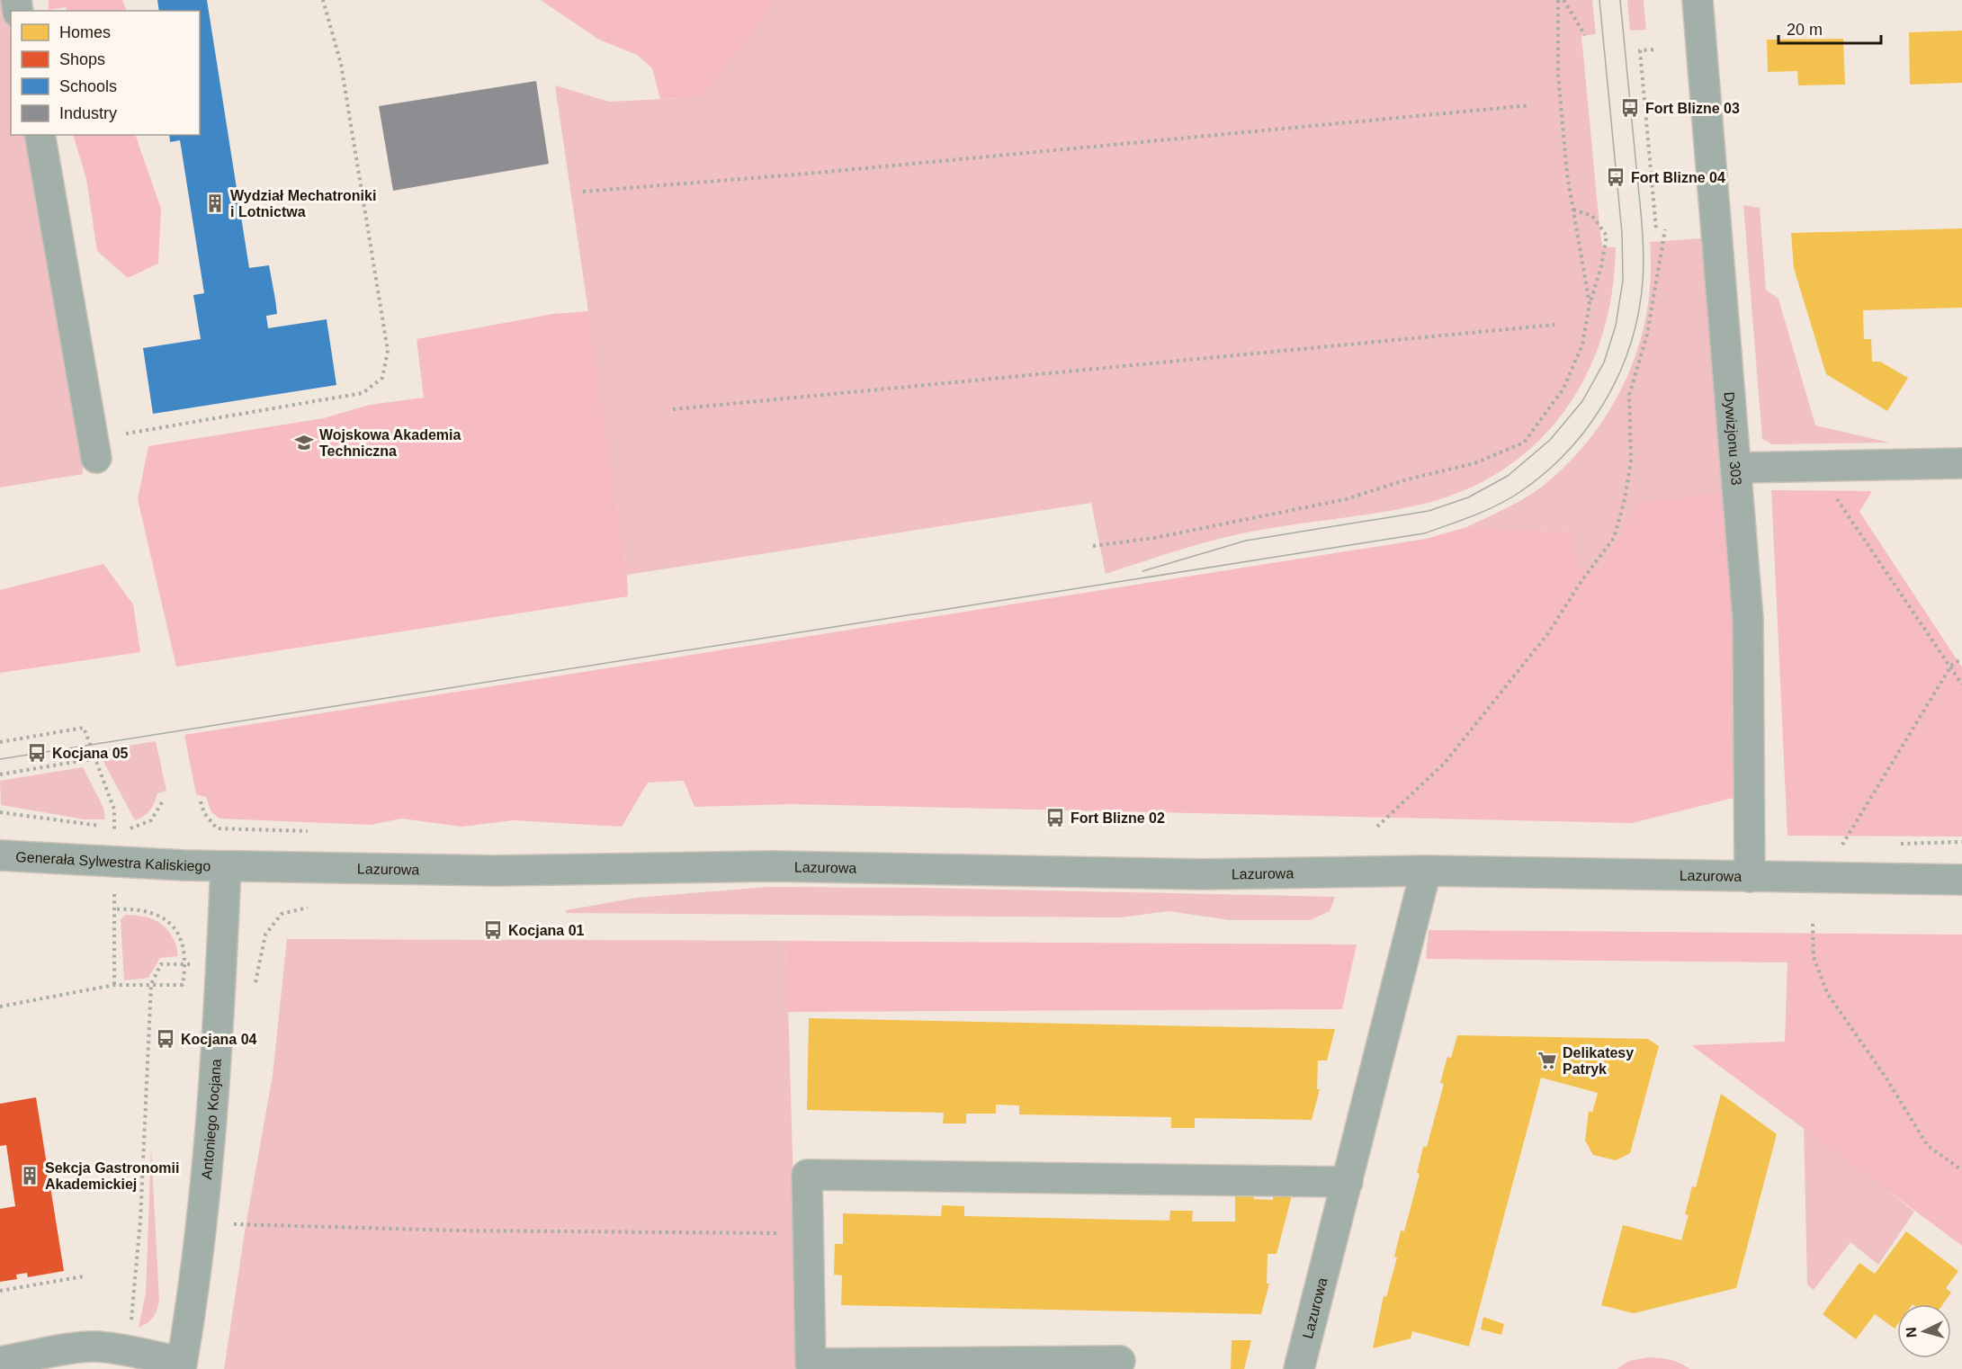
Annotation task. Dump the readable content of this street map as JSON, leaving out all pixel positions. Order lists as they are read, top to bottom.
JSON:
{
  "streets": {
    "street": [
      "Dywizjonu 303",
      "Generała Sylwestra Kaliskiego",
      "Lazurowa",
      "Antoniego Kocjana"
    ]
  },
  "crossings": [
    ["Dywizjonu 303", "Lazurowa"],
    ["Generała Sylwestra Kaliskiego", "Lazurowa"],
    ["Generała Sylwestra Kaliskiego", "Antoniego Kocjana"],
    ["Lazurowa", "Antoniego Kocjana"]
  ],
  "places": {
    "bus stop": [
      "Fort Blizne 03",
      "Fort Blizne 04",
      "Kocjana 05",
      "Fort Blizne 02",
      "Kocjana 01",
      "Kocjana 04"
    ],
    "building": ["Wydział Mechatroniki i Lotnictwa", "Sekcja Gastronomii Akademickiej"],
    "school or university": ["Wojskowa Akademia Techniczna"],
    "supermarket": ["Delikatesy Patryk"]
  },
  "legend": [
    "Homes",
    "Shops",
    "Schools",
    "Industry"
  ],
  "scale_bar": "20 m",
  "north": "left"
}
